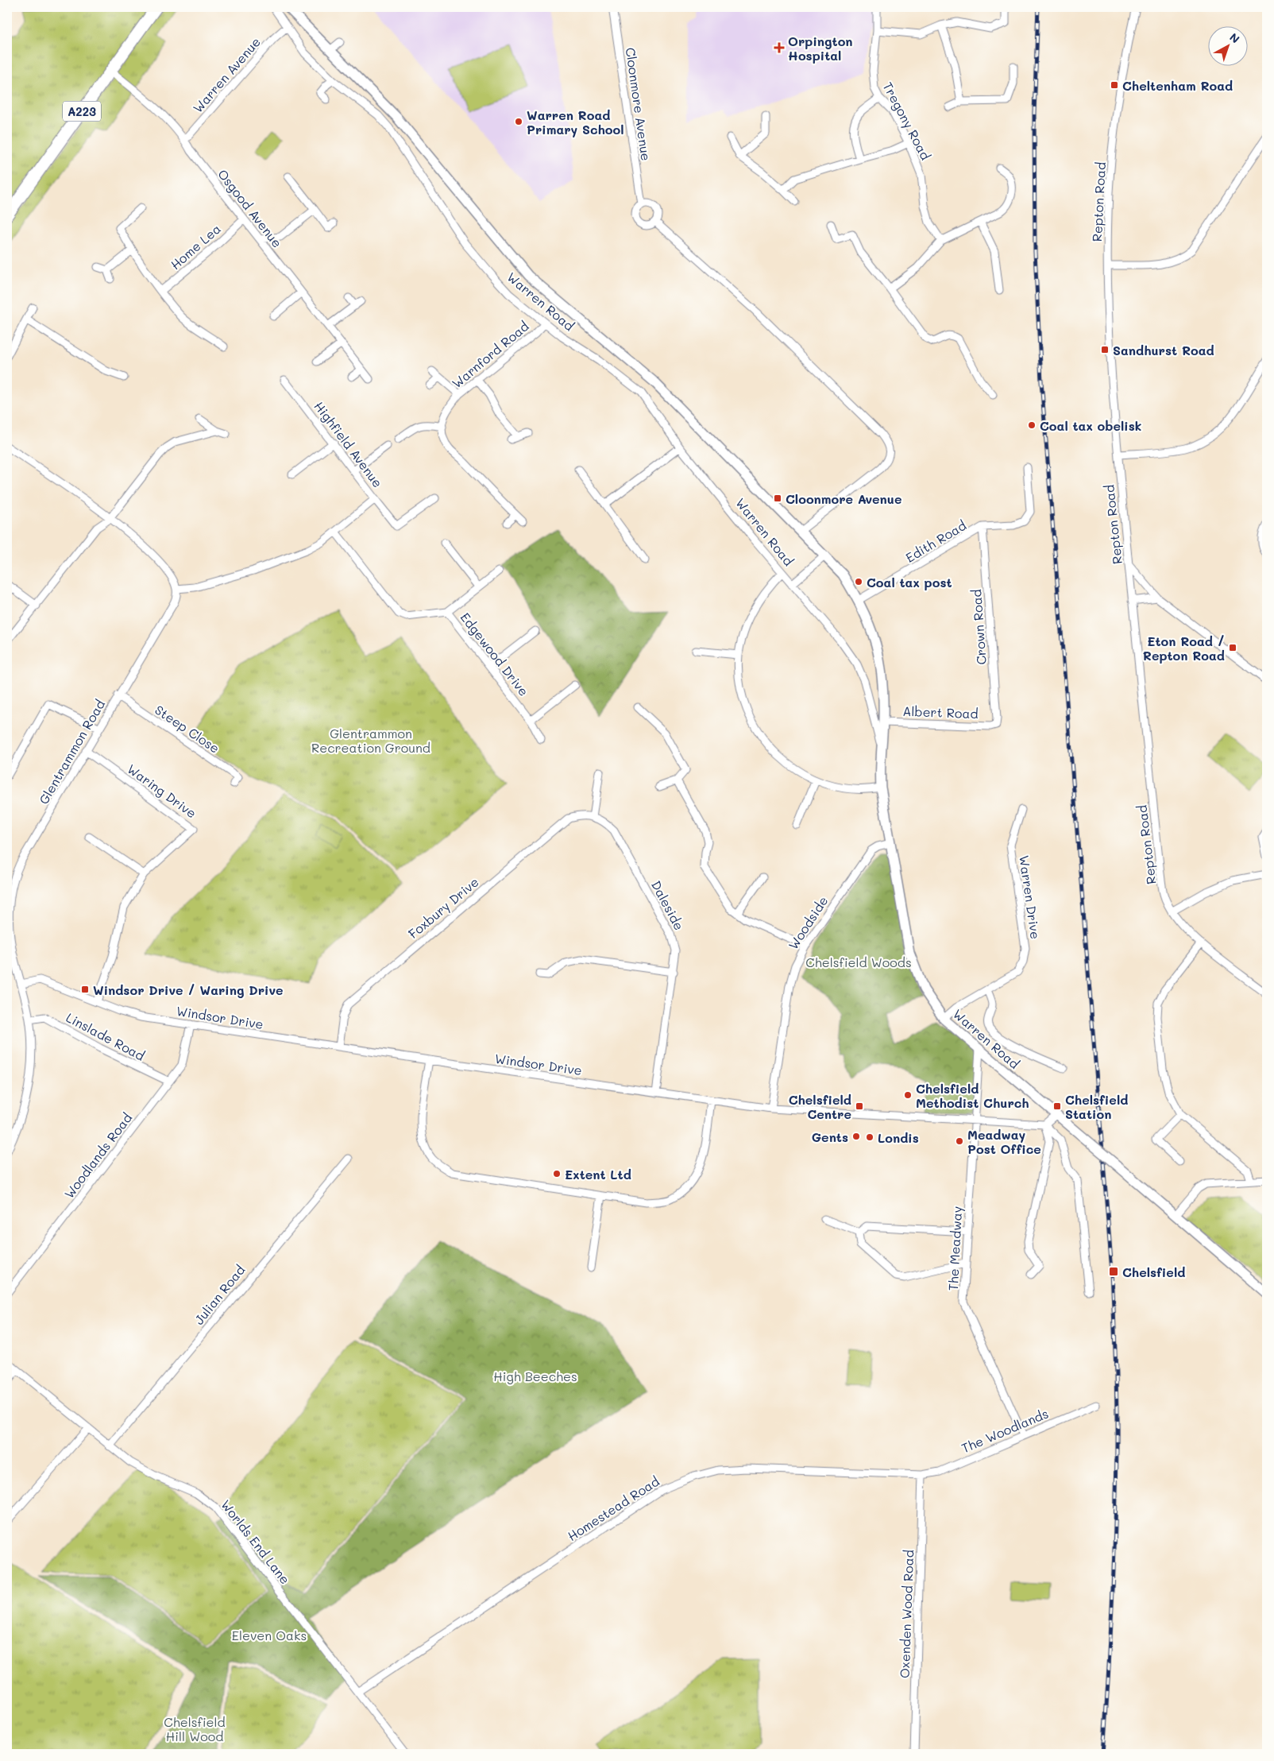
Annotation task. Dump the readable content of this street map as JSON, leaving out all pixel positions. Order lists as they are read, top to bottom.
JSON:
{
  "streets": {
    "main road": ["A223"],
    "street": [
      "Warren Avenue",
      "Cloonmore Avenue",
      "Tregony Road",
      "Repton Road",
      "Osgood Avenue",
      "Home Lea",
      "Warren Road",
      "Warnford Road",
      "Highfield Avenue",
      "Edith Road",
      "Crown Road",
      "Edgewood Drive",
      "Albert Road",
      "Steep Close",
      "Glentrammon Road",
      "Waring Drive",
      "Warren Drive",
      "Daleside",
      "Foxbury Drive",
      "Woodside",
      "Windsor Drive",
      "Linslade Road",
      "Woodlands Road",
      "The Meadway",
      "Julian Road",
      "The Woodlands",
      "Homestead Road",
      "Worlds End Lane",
      "Oxenden Wood Road"
    ]
  },
  "crossings": [
    ["Warren Avenue", "Osgood Avenue"],
    ["Warren Avenue", "Warren Road"],
    ["A223", "Osgood Avenue"],
    ["Osgood Avenue", "Home Lea"],
    ["Warren Road", "Warnford Road"],
    ["Warren Road", "Edith Road"],
    ["Warren Road", "Albert Road"],
    ["Warren Road", "Warren Drive"],
    ["Warren Road", "Woodside"],
    ["Warren Road", "The Meadway"],
    ["Highfield Avenue", "Edgewood Drive"],
    ["Highfield Avenue", "Glentrammon Road"],
    ["Edith Road", "Crown Road"],
    ["Crown Road", "Albert Road"],
    ["Steep Close", "Glentrammon Road"],
    ["Glentrammon Road", "Waring Drive"],
    ["Glentrammon Road", "Windsor Drive"],
    ["Glentrammon Road", "Linslade Road"],
    ["Waring Drive", "Windsor Drive"],
    ["Daleside", "Foxbury Drive"],
    ["Daleside", "Windsor Drive"],
    ["Foxbury Drive", "Windsor Drive"],
    ["Woodside", "Windsor Drive"],
    ["Windsor Drive", "Woodlands Road"],
    ["Windsor Drive", "The Meadway"],
    ["Linslade Road", "Woodlands Road"],
    ["The Meadway", "The Woodlands"],
    ["Julian Road", "Worlds End Lane"],
    ["The Woodlands", "Homestead Road"],
    ["The Woodlands", "Oxenden Wood Road"],
    ["Homestead Road", "Worlds End Lane"],
    ["Homestead Road", "Oxenden Wood Road"]
  ],
  "parks": [
    "Glentrammon Recreation Ground",
    "Chelsfield Woods",
    "High Beeches",
    "Eleven Oaks",
    "Chelsfield Hill Wood"
  ],
  "places": {
    "health": ["Orpington Hospital"],
    "transit": [
      "Cheltenham Road",
      "Sandhurst Road",
      "Cloonmore Avenue",
      "Eton Road / Repton Road",
      "Windsor Drive / Waring Drive",
      "Chelsfield Centre",
      "Chelsfield Station",
      "Chelsfield"
    ],
    "other": [
      "Warren Road Primary School",
      "Coal tax obelisk",
      "Coal tax post",
      "Chelsfield Methodist Church",
      "Gents",
      "Londis",
      "Meadway Post Office",
      "Extent Ltd"
    ]
  },
  "north": "top right"
}
